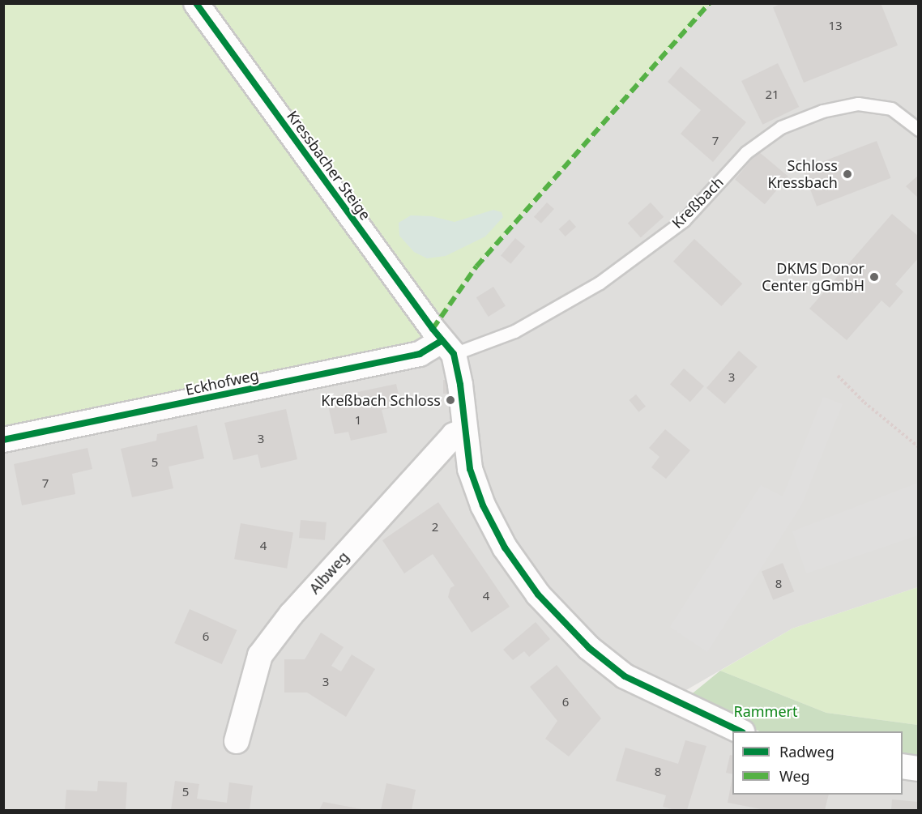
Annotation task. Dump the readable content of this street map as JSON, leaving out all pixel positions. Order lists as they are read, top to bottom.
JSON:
{
  "streets": {
    "street": ["Kressbacher Steige", "Eckhofweg", "Albweg"],
    "lane": ["Kreßbach"]
  },
  "crossings": [
    ["Kressbacher Steige", "Kreßbach"],
    ["Kressbacher Steige", "Eckhofweg"],
    ["Kreßbach", "Eckhofweg"]
  ],
  "parks": ["Rammert"],
  "places": ["Schloss Kressbach", "DKMS Donor Center gGmbH", "Kreßbach Schloss"],
  "house_numbers": [
    "13",
    "21",
    "7",
    "3",
    "1",
    "3",
    "5",
    "7",
    "2",
    "4",
    "8",
    "4",
    "6",
    "3",
    "6",
    "8",
    "5"
  ],
  "legend": ["Radweg", "Weg"]
}
